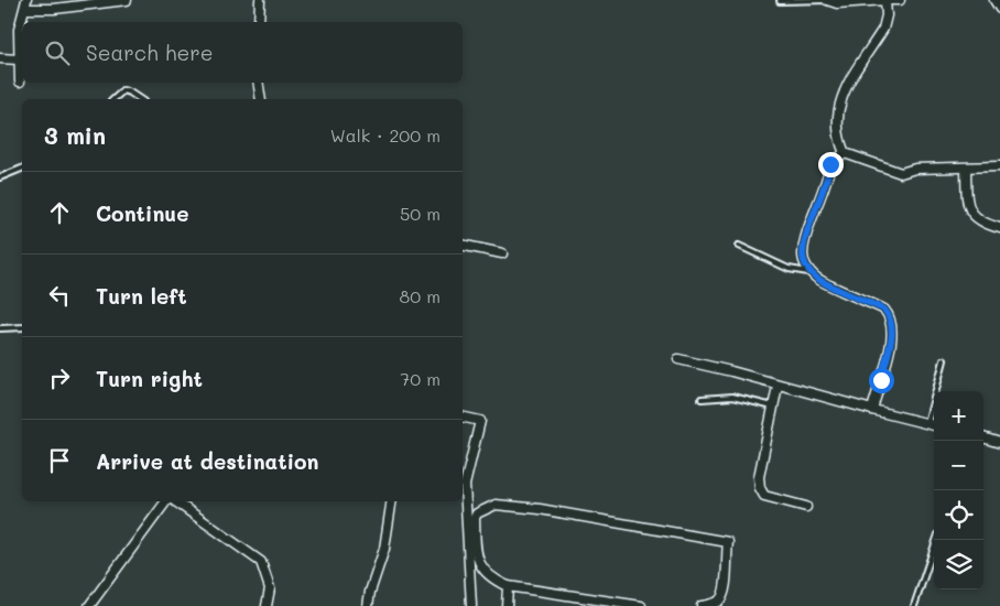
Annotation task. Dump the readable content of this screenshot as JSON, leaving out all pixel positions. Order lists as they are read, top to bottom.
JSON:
{
  "page": {
    "search": "Search here",
    "heading": ["3 min", "Walk · 200 m"],
    "list": [
      ["Continue", "50 m"],
      ["Turn left", "80 m"],
      ["Turn right", "70 m"],
      "Arrive at destination"
    ],
    "map_buttons": ["+", "−"]
  }
}
